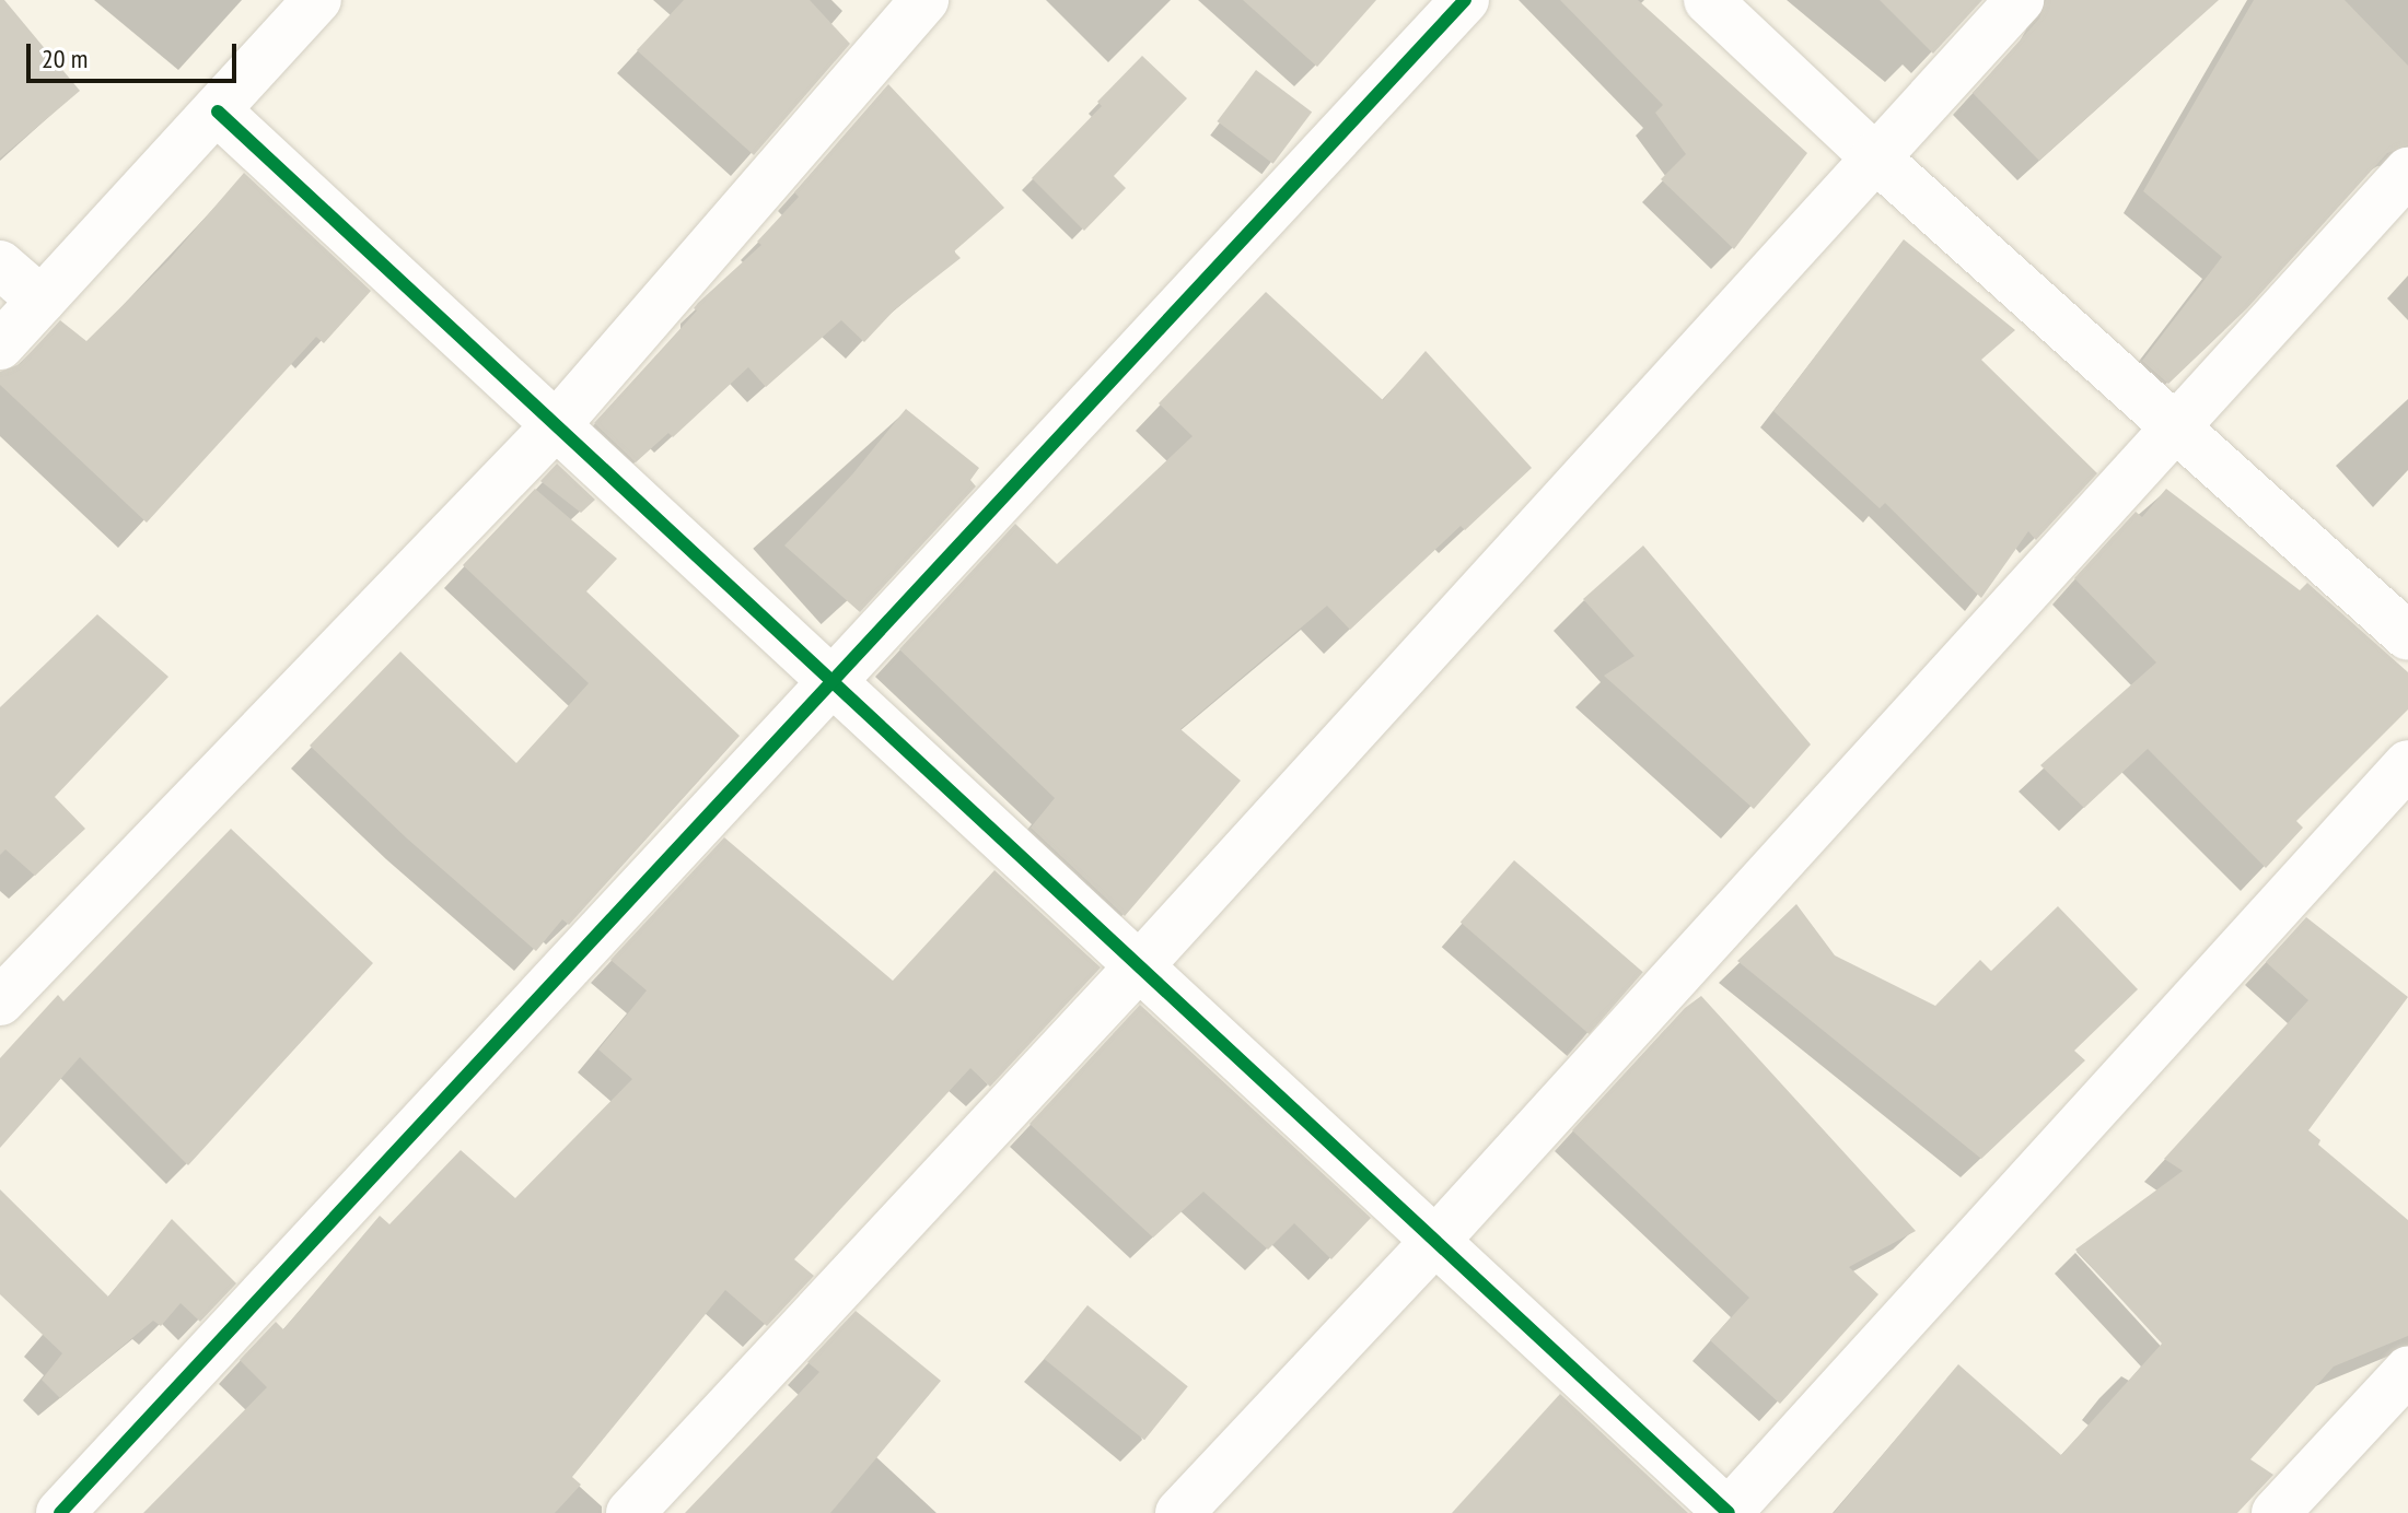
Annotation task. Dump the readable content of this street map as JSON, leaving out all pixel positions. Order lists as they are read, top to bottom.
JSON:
{
  "scale_bar": "20 m"
}
